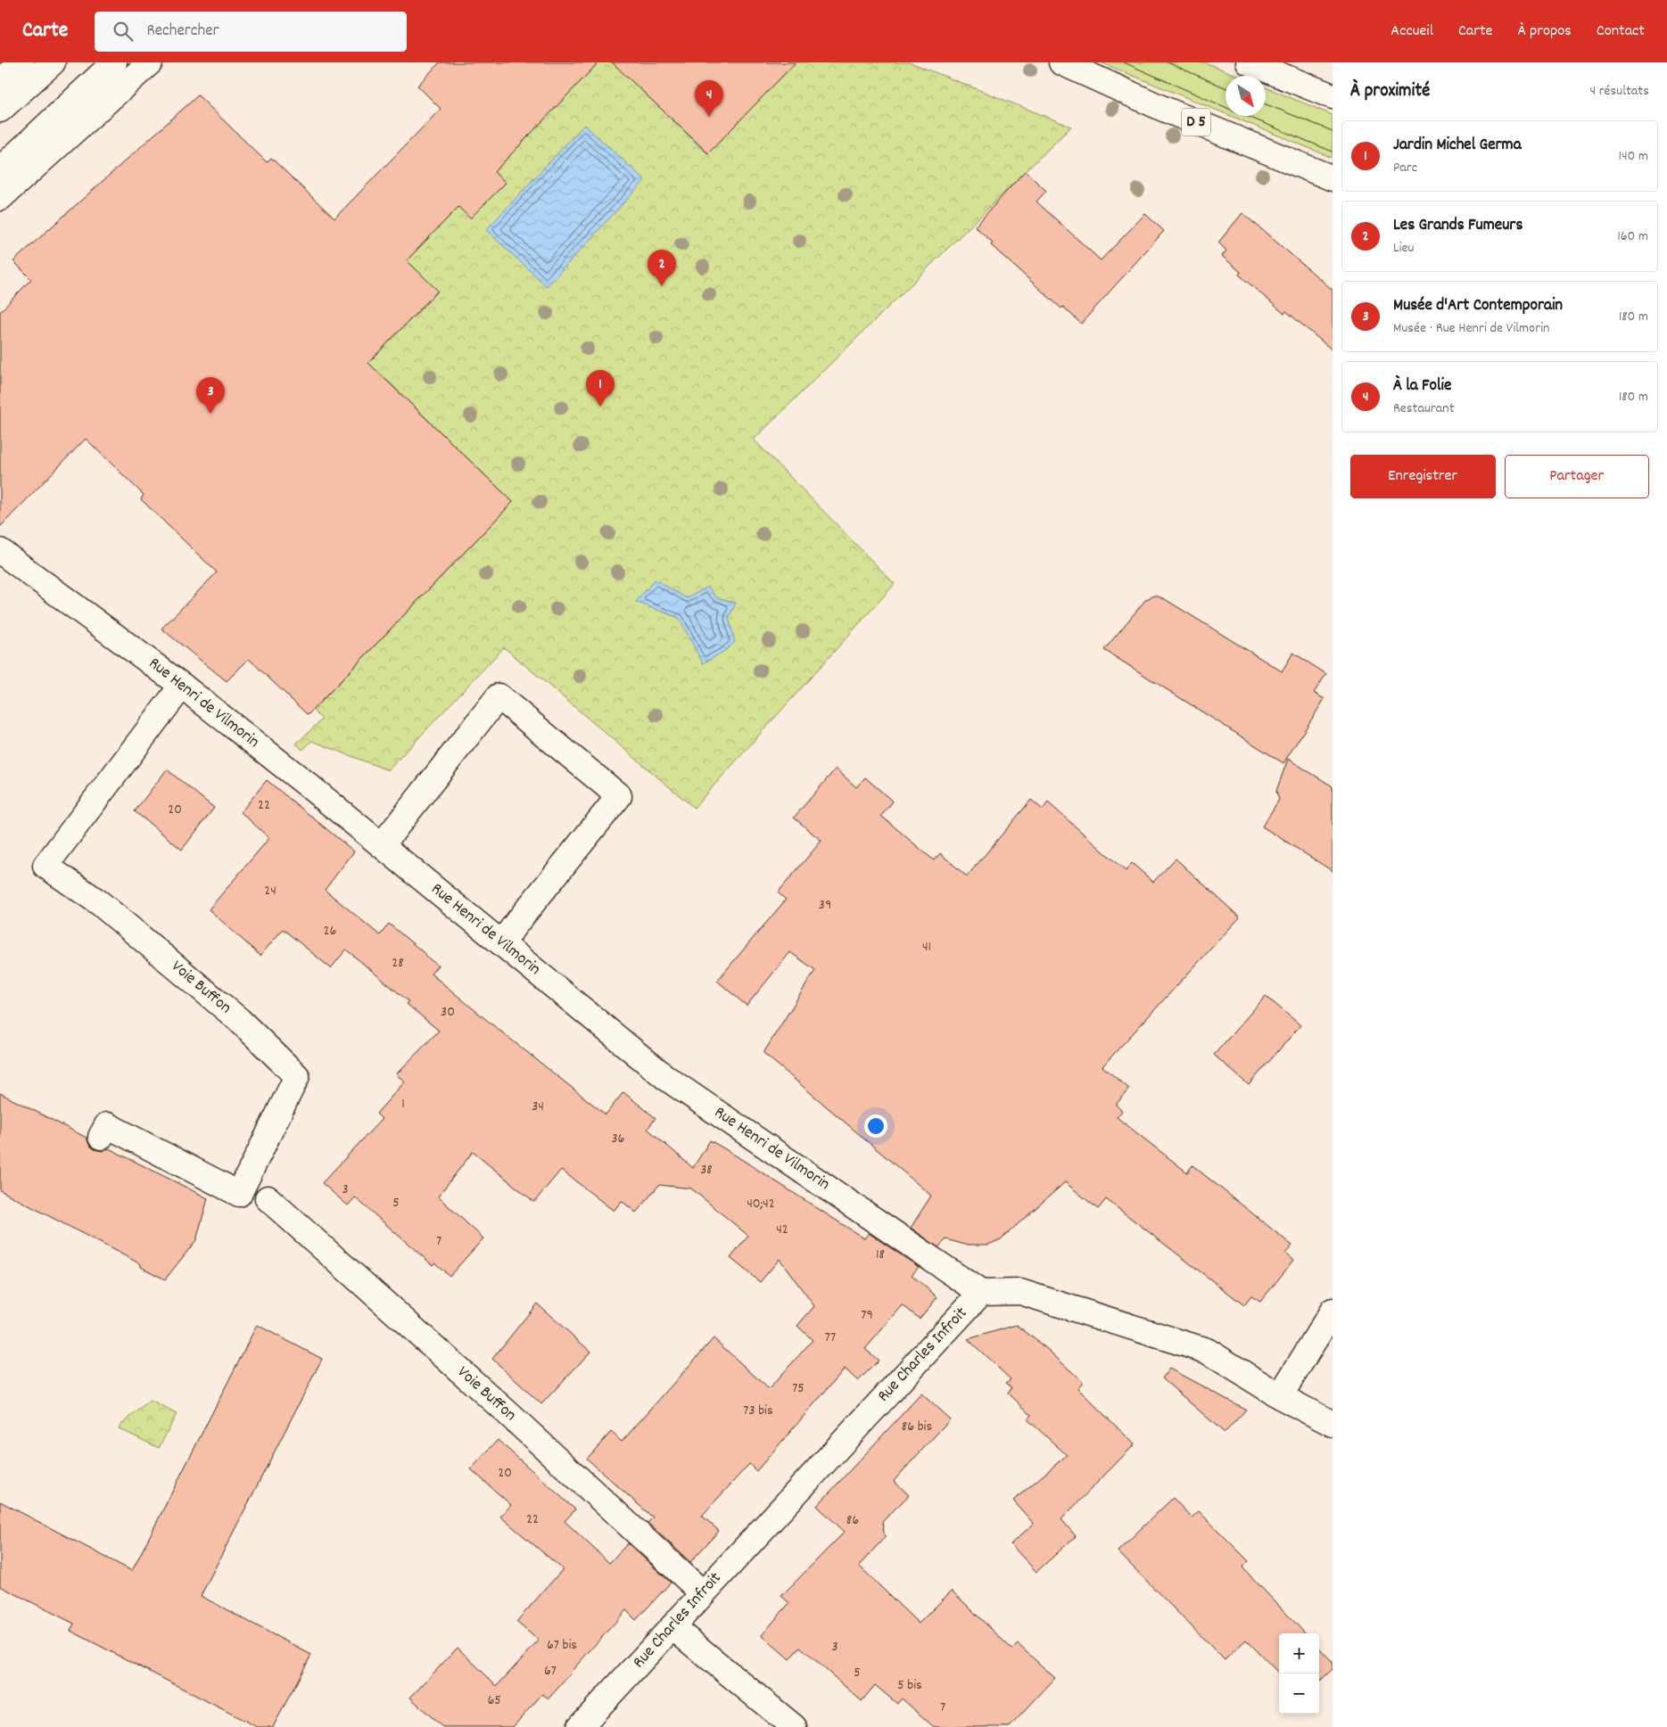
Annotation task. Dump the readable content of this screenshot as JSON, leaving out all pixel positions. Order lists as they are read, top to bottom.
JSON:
{
  "streets": {
    "street": [
      "D 5",
      "Rue Henri de Vilmorin",
      "Voie Buffon",
      "Rue Charles Infroit"
    ]
  },
  "crossings": [
    ["Rue Henri de Vilmorin", "Voie Buffon"],
    ["Rue Henri de Vilmorin", "Rue Charles Infroit"],
    ["Voie Buffon", "Rue Charles Infroit"]
  ],
  "house_numbers": [
    "22",
    "20",
    "24",
    "39",
    "26",
    "41",
    "28",
    "30",
    "1",
    "34",
    "36",
    "38",
    "3",
    "5",
    "40;42",
    "42",
    "7",
    "18",
    "79",
    "77",
    "75",
    "73 bis",
    "86 bis",
    "20",
    "22",
    "86",
    "67 bis",
    "3",
    "67",
    "5",
    "5 bis",
    "65",
    "7"
  ],
  "north": "bottom right",
  "page": {
    "header": "Carte",
    "search": "Rechercher",
    "nav": [
      "Accueil",
      "Carte",
      "À propos",
      "Contact"
    ],
    "heading": ["À proximité", "4 résultats"],
    "pins": [
      "4",
      "2",
      "1",
      "3"
    ],
    "list": [
      {
        "mark": "1",
        "name": "Jardin Michel Germa",
        "note": "Parc",
        "value": "140 m"
      },
      {
        "mark": "2",
        "name": "Les Grands Fumeurs",
        "note": "Lieu",
        "value": "160 m"
      },
      {
        "mark": "3",
        "name": "Musée d'Art Contemporain",
        "note": "Musée · Rue Henri de Vilmorin",
        "value": "180 m"
      },
      {
        "mark": "4",
        "name": "À la Folie",
        "note": "Restaurant",
        "value": "180 m"
      }
    ],
    "buttons": ["Enregistrer", "Partager"],
    "map_buttons": ["+", "−"]
  }
}
